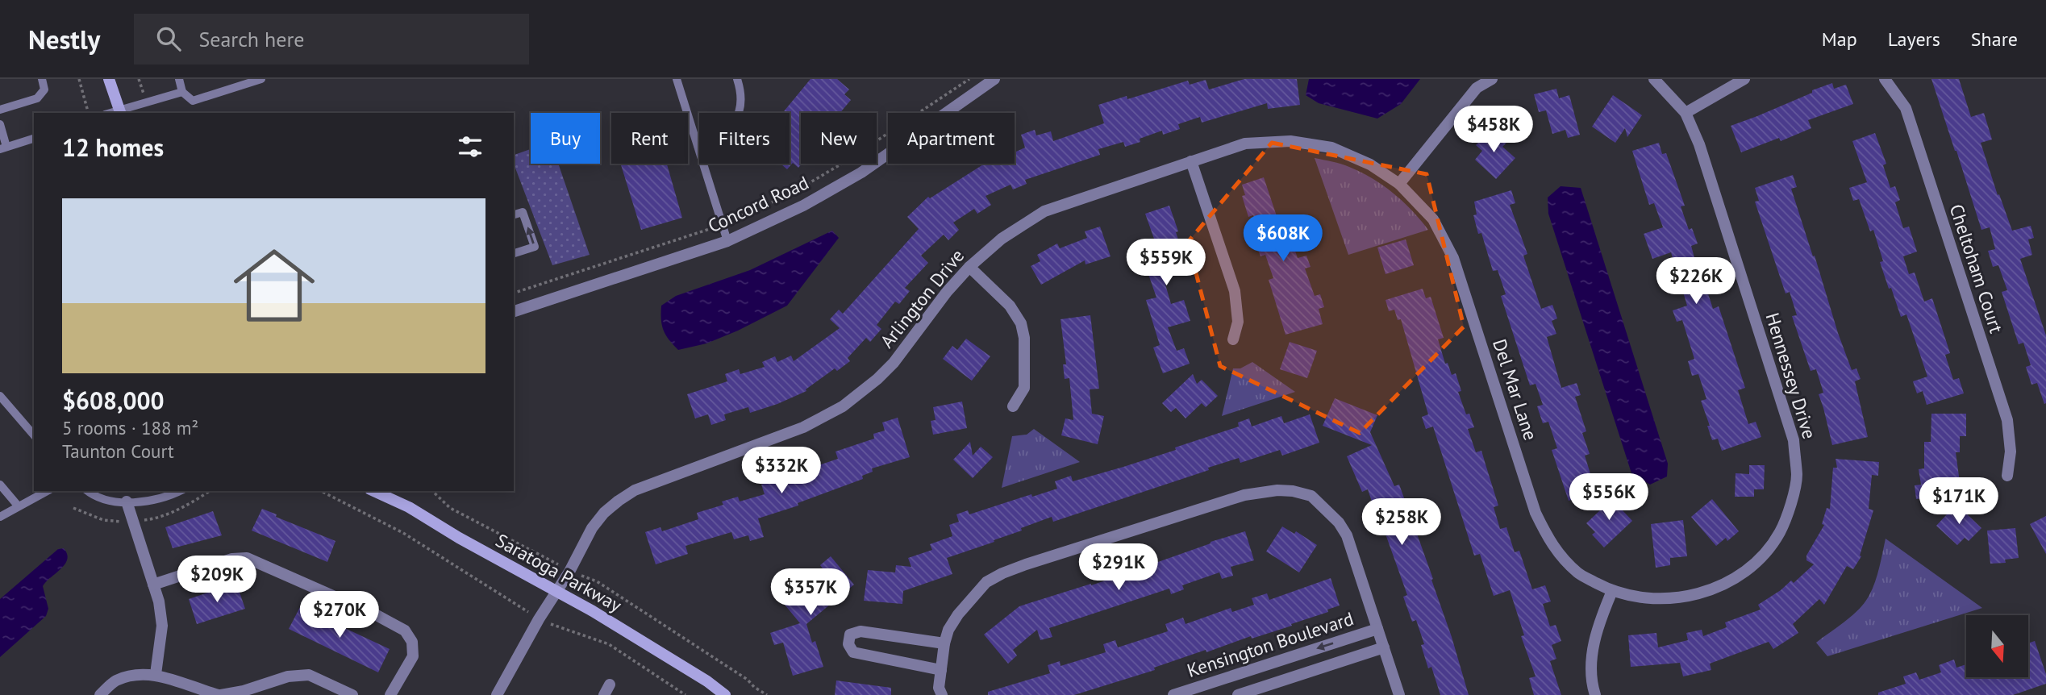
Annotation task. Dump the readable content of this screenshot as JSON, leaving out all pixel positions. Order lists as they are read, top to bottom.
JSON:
{
  "streets": {
    "street": [
      "Concord Road",
      "Cheltoham Court",
      "Arlington Drive",
      "Hennessey Drive",
      "Del Mar Lane",
      "Saratoga Parkway",
      "Kensington Boulevard"
    ]
  },
  "crossings": [
    ["Arlington Drive", "Del Mar Lane"],
    ["Arlington Drive", "Saratoga Parkway"],
    ["Hennessey Drive", "Del Mar Lane"]
  ],
  "north": "bottom",
  "page": {
    "header": "Nestly",
    "search": "Search here",
    "nav": ["Map", "Layers", "Share"],
    "price": [
      "$458K",
      "$608K",
      "$559K",
      "$226K",
      "$332K",
      "$556K",
      "$171K",
      "$258K",
      "$291K",
      "$209K",
      "$357K",
      "$270K"
    ],
    "chip": [
      "Buy",
      "Rent",
      "Filters",
      "New",
      "Apartment"
    ],
    "heading": "12 homes",
    "list": [
      {
        "name": "$608,000",
        "note": "5 rooms · 188 m² · Taunton Court"
      }
    ]
  }
}
